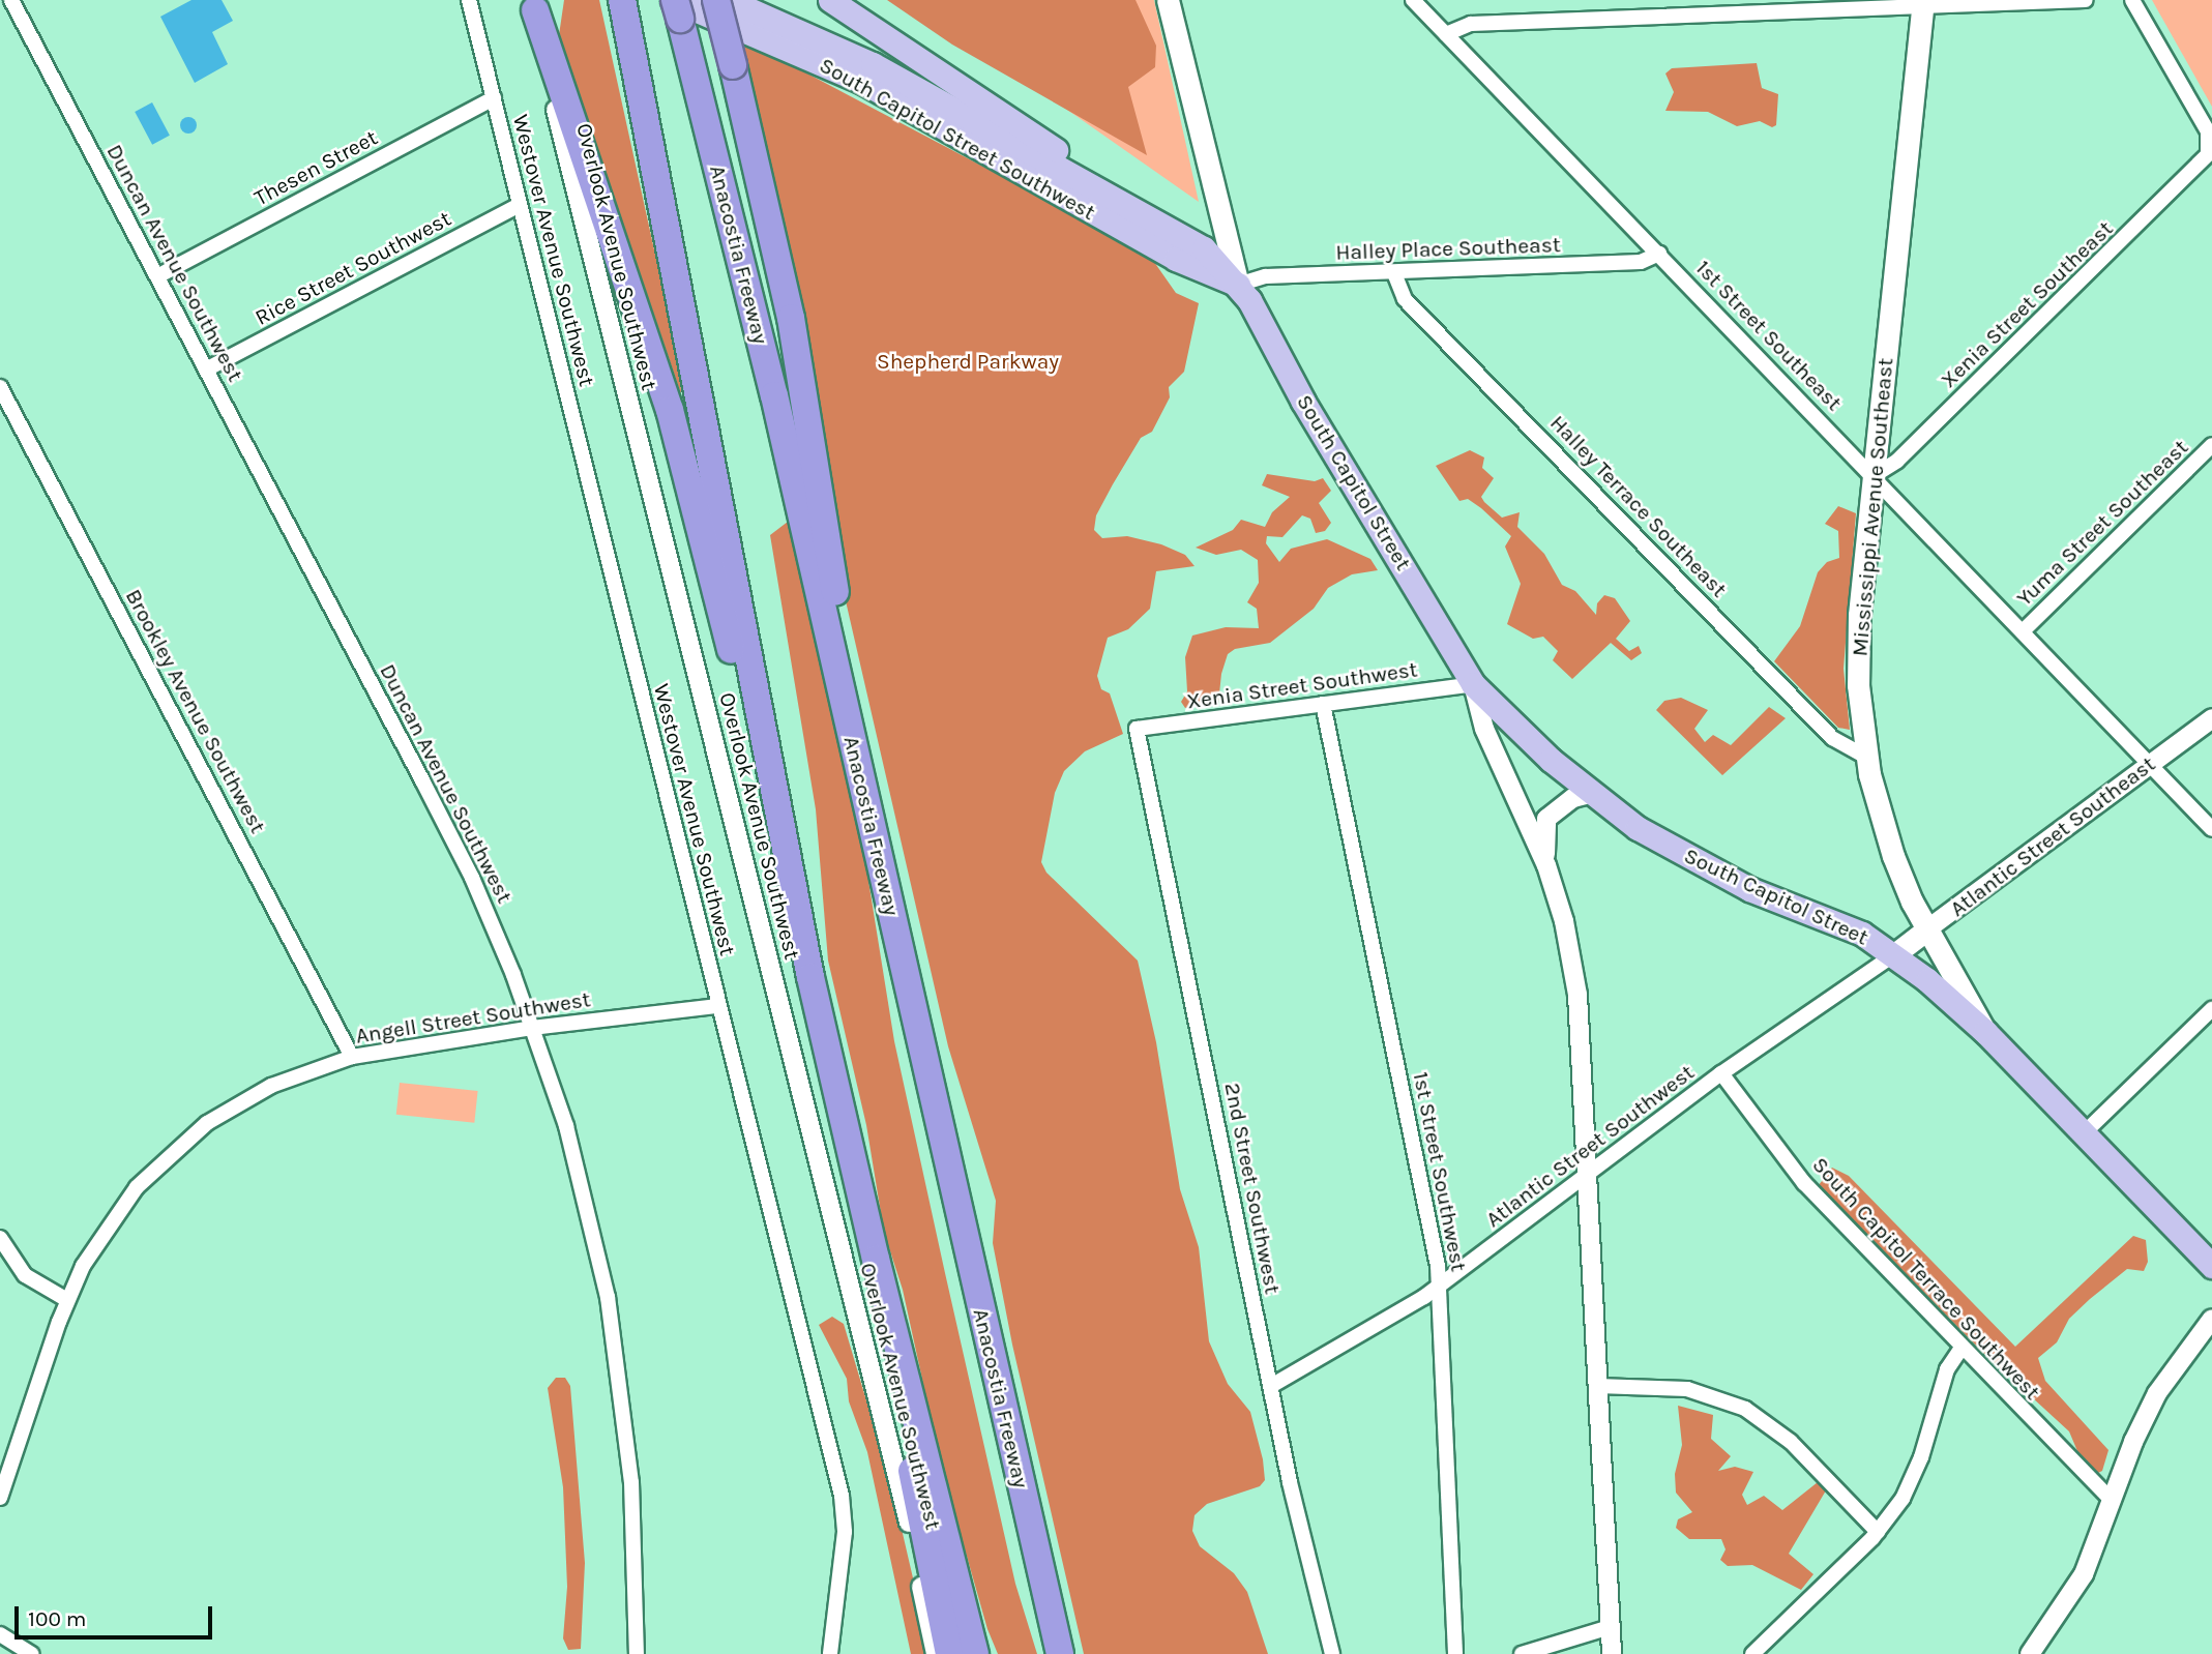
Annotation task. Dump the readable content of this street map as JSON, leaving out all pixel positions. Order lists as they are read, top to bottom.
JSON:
{
  "streets": {
    "highway": ["Anacostia Freeway"],
    "main road": [
      "South Capitol Street Southwest",
      "South Capitol Street",
      "Mississippi Avenue Southeast",
      "Atlantic Street Southeast"
    ],
    "street": [
      "Thesen Street",
      "Halley Place Southeast",
      "Westover Avenue Southwest",
      "Overlook Avenue Southwest",
      "Duncan Avenue Southwest",
      "Rice Street Southwest",
      "Xenia Street Southeast",
      "1st Street Southeast",
      "Halley Terrace Southeast",
      "Yuma Street Southeast",
      "Xenia Street Southwest",
      "Brookley Avenue Southwest",
      "Angell Street Southwest",
      "Atlantic Street Southwest",
      "1st Street Southwest",
      "2nd Street Southwest",
      "South Capitol Terrace Southwest"
    ]
  },
  "crossings": [
    ["South Capitol Street Southwest", "Halley Place Southeast"],
    ["South Capitol Street Southwest", "Anacostia Freeway"],
    ["South Capitol Street Southwest", "South Capitol Street"],
    ["Thesen Street", "Westover Avenue Southwest"],
    ["Thesen Street", "Duncan Avenue Southwest"],
    ["Halley Place Southeast", "1st Street Southeast"],
    ["Halley Place Southeast", "South Capitol Street"],
    ["Halley Place Southeast", "Halley Terrace Southeast"],
    ["Westover Avenue Southwest", "Rice Street Southwest"],
    ["Westover Avenue Southwest", "Angell Street Southwest"],
    ["Duncan Avenue Southwest", "Rice Street Southwest"],
    ["Duncan Avenue Southwest", "Angell Street Southwest"],
    ["Xenia Street Southeast", "1st Street Southeast"],
    ["Xenia Street Southeast", "Mississippi Avenue Southeast"],
    ["1st Street Southeast", "Mississippi Avenue Southeast"],
    ["1st Street Southeast", "Yuma Street Southeast"],
    ["1st Street Southeast", "Atlantic Street Southeast"],
    ["South Capitol Street", "Mississippi Avenue Southeast"],
    ["South Capitol Street", "Xenia Street Southwest"],
    ["South Capitol Street", "Atlantic Street Southeast"],
    ["South Capitol Street", "Atlantic Street Southwest"],
    ["Halley Terrace Southeast", "Mississippi Avenue Southeast"],
    ["Mississippi Avenue Southeast", "Atlantic Street Southeast"],
    ["Xenia Street Southwest", "1st Street Southwest"],
    ["Xenia Street Southwest", "2nd Street Southwest"],
    ["Brookley Avenue Southwest", "Angell Street Southwest"],
    ["Atlantic Street Southeast", "Atlantic Street Southwest"],
    ["Atlantic Street Southwest", "1st Street Southwest"],
    ["Atlantic Street Southwest", "2nd Street Southwest"],
    ["Atlantic Street Southwest", "South Capitol Terrace Southwest"]
  ],
  "parks": ["Shepherd Parkway"],
  "scale_bar": "100 m"
}
